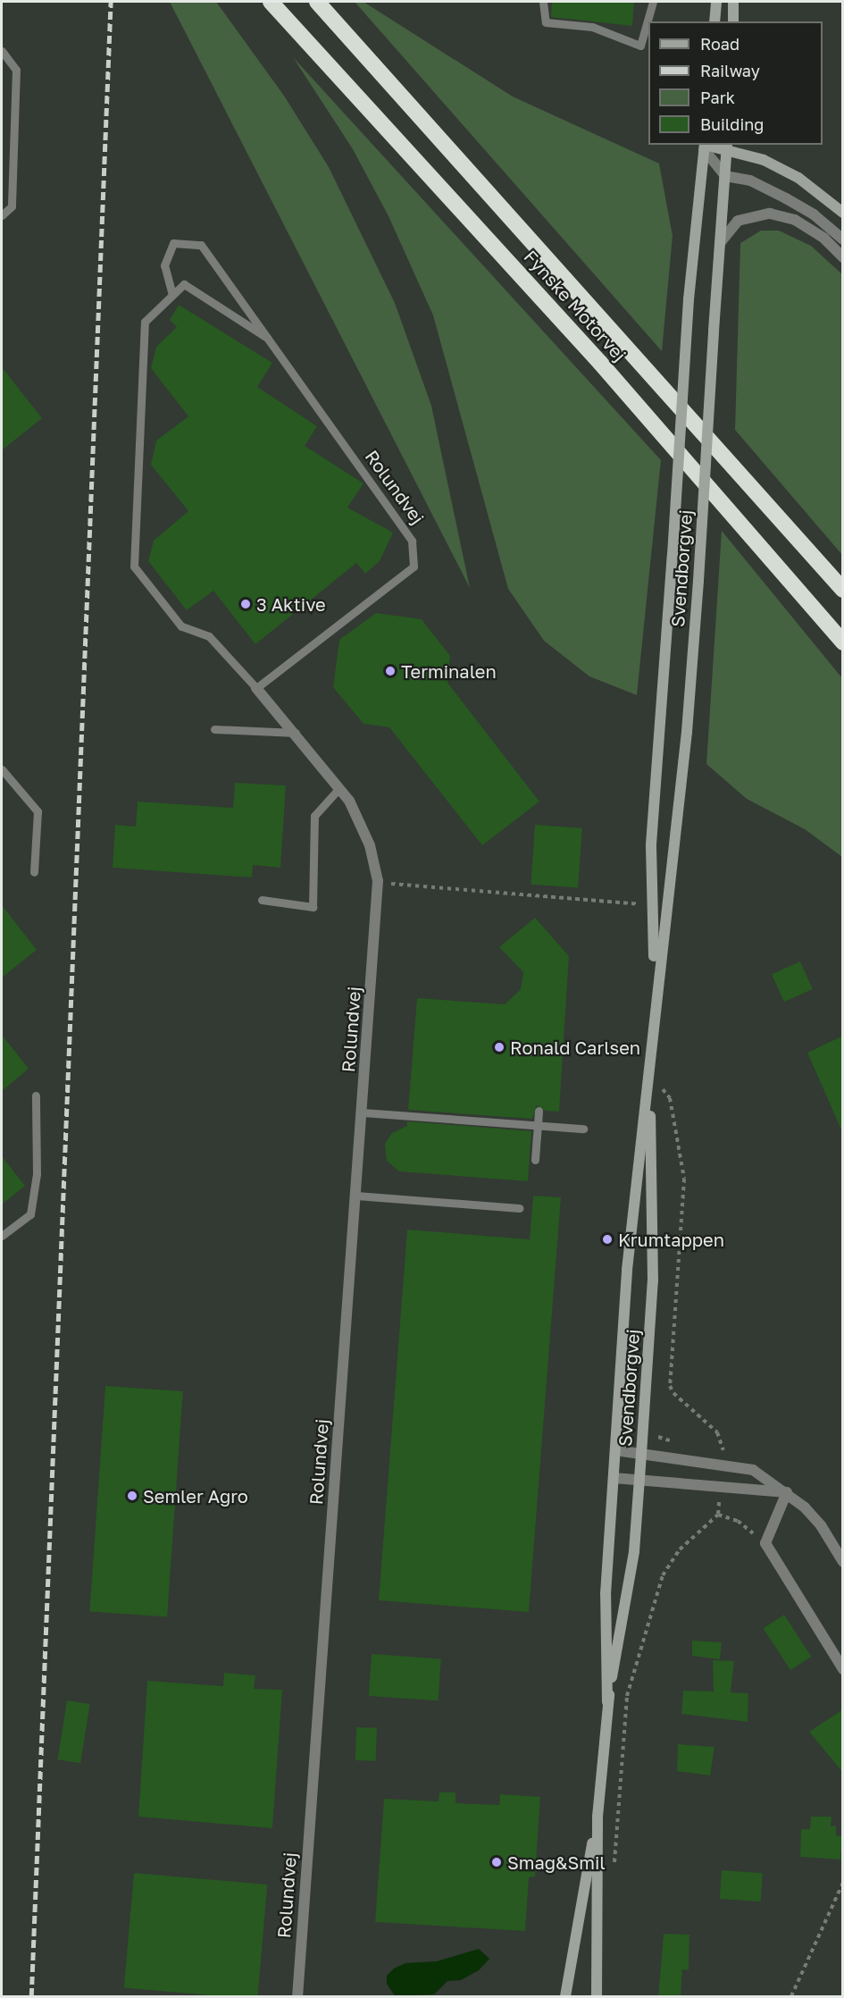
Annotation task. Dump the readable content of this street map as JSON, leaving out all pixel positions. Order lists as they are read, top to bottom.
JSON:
{
  "streets": {
    "highway": ["Fynske Motorvej"],
    "main road": ["Svendborgvej"],
    "street": ["Rolundvej"]
  },
  "places": [
    "3 Aktive",
    "Terminalen",
    "Ronald Carlsen",
    "Krumtappen",
    "Semler Agro",
    "Smag&Smil"
  ],
  "legend": [
    "Road",
    "Railway",
    "Park",
    "Building"
  ]
}
